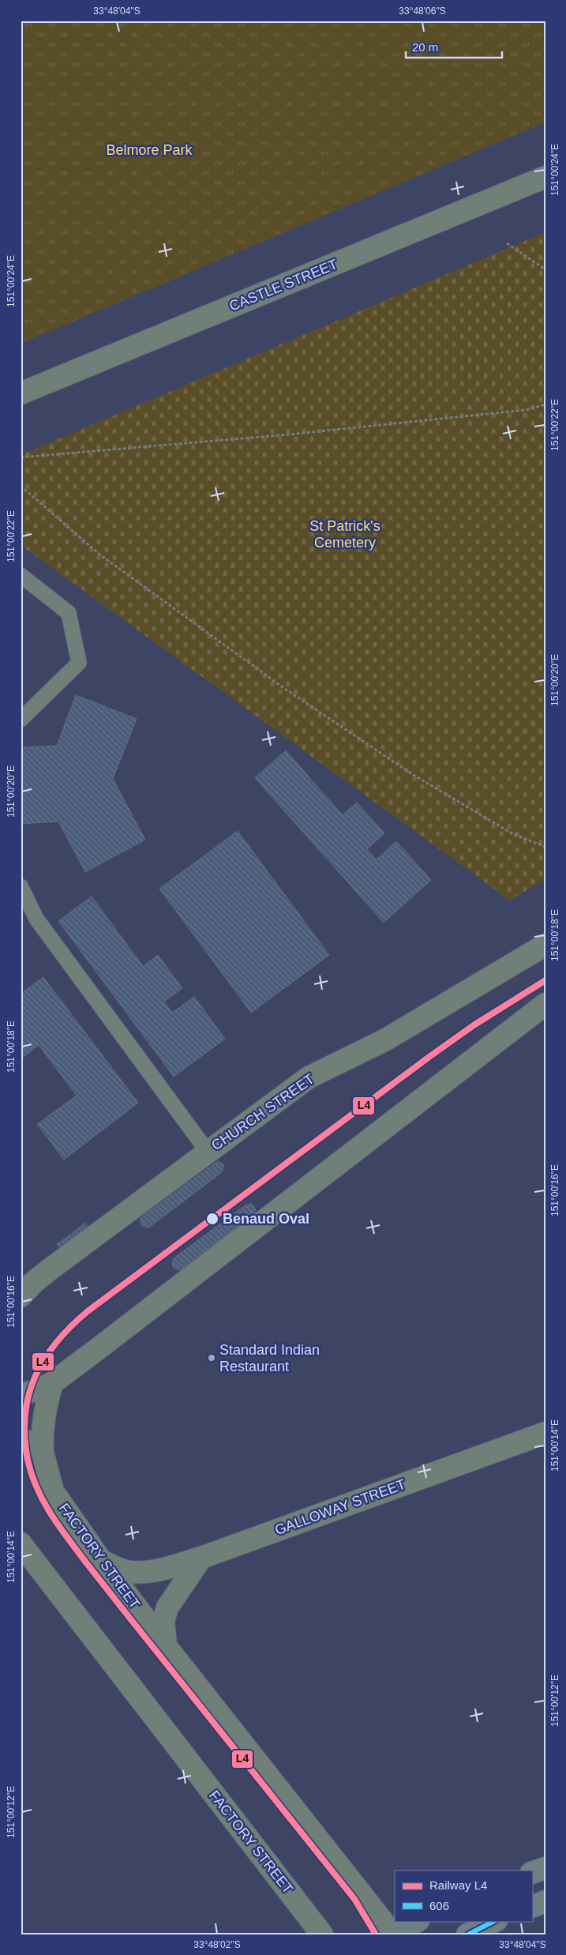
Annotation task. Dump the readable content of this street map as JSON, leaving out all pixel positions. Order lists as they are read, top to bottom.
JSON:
{
  "streets": {
    "street": [
      "CASTLE STREET",
      "CHURCH STREET",
      "GALLOWAY STREET",
      "FACTORY STREET"
    ]
  },
  "crossings": [
    ["GALLOWAY STREET", "FACTORY STREET"]
  ],
  "parks": ["Belmore Park", "St Patrick's Cemetery"],
  "places": ["Benaud Oval", "Standard Indian Restaurant"],
  "lines": ["rail line L4", "transit line 606"],
  "legend": ["Railway L4", "606"],
  "scale_bar": "20 m",
  "coordinates": [
    "33°48'04\"S",
    "33°48'06\"S",
    "151°00'24\"E",
    "151°00'22\"E",
    "151°00'20\"E",
    "151°00'18\"E",
    "151°00'16\"E",
    "151°00'14\"E",
    "151°00'12\"E",
    "33°48'02\"S"
  ]
}
